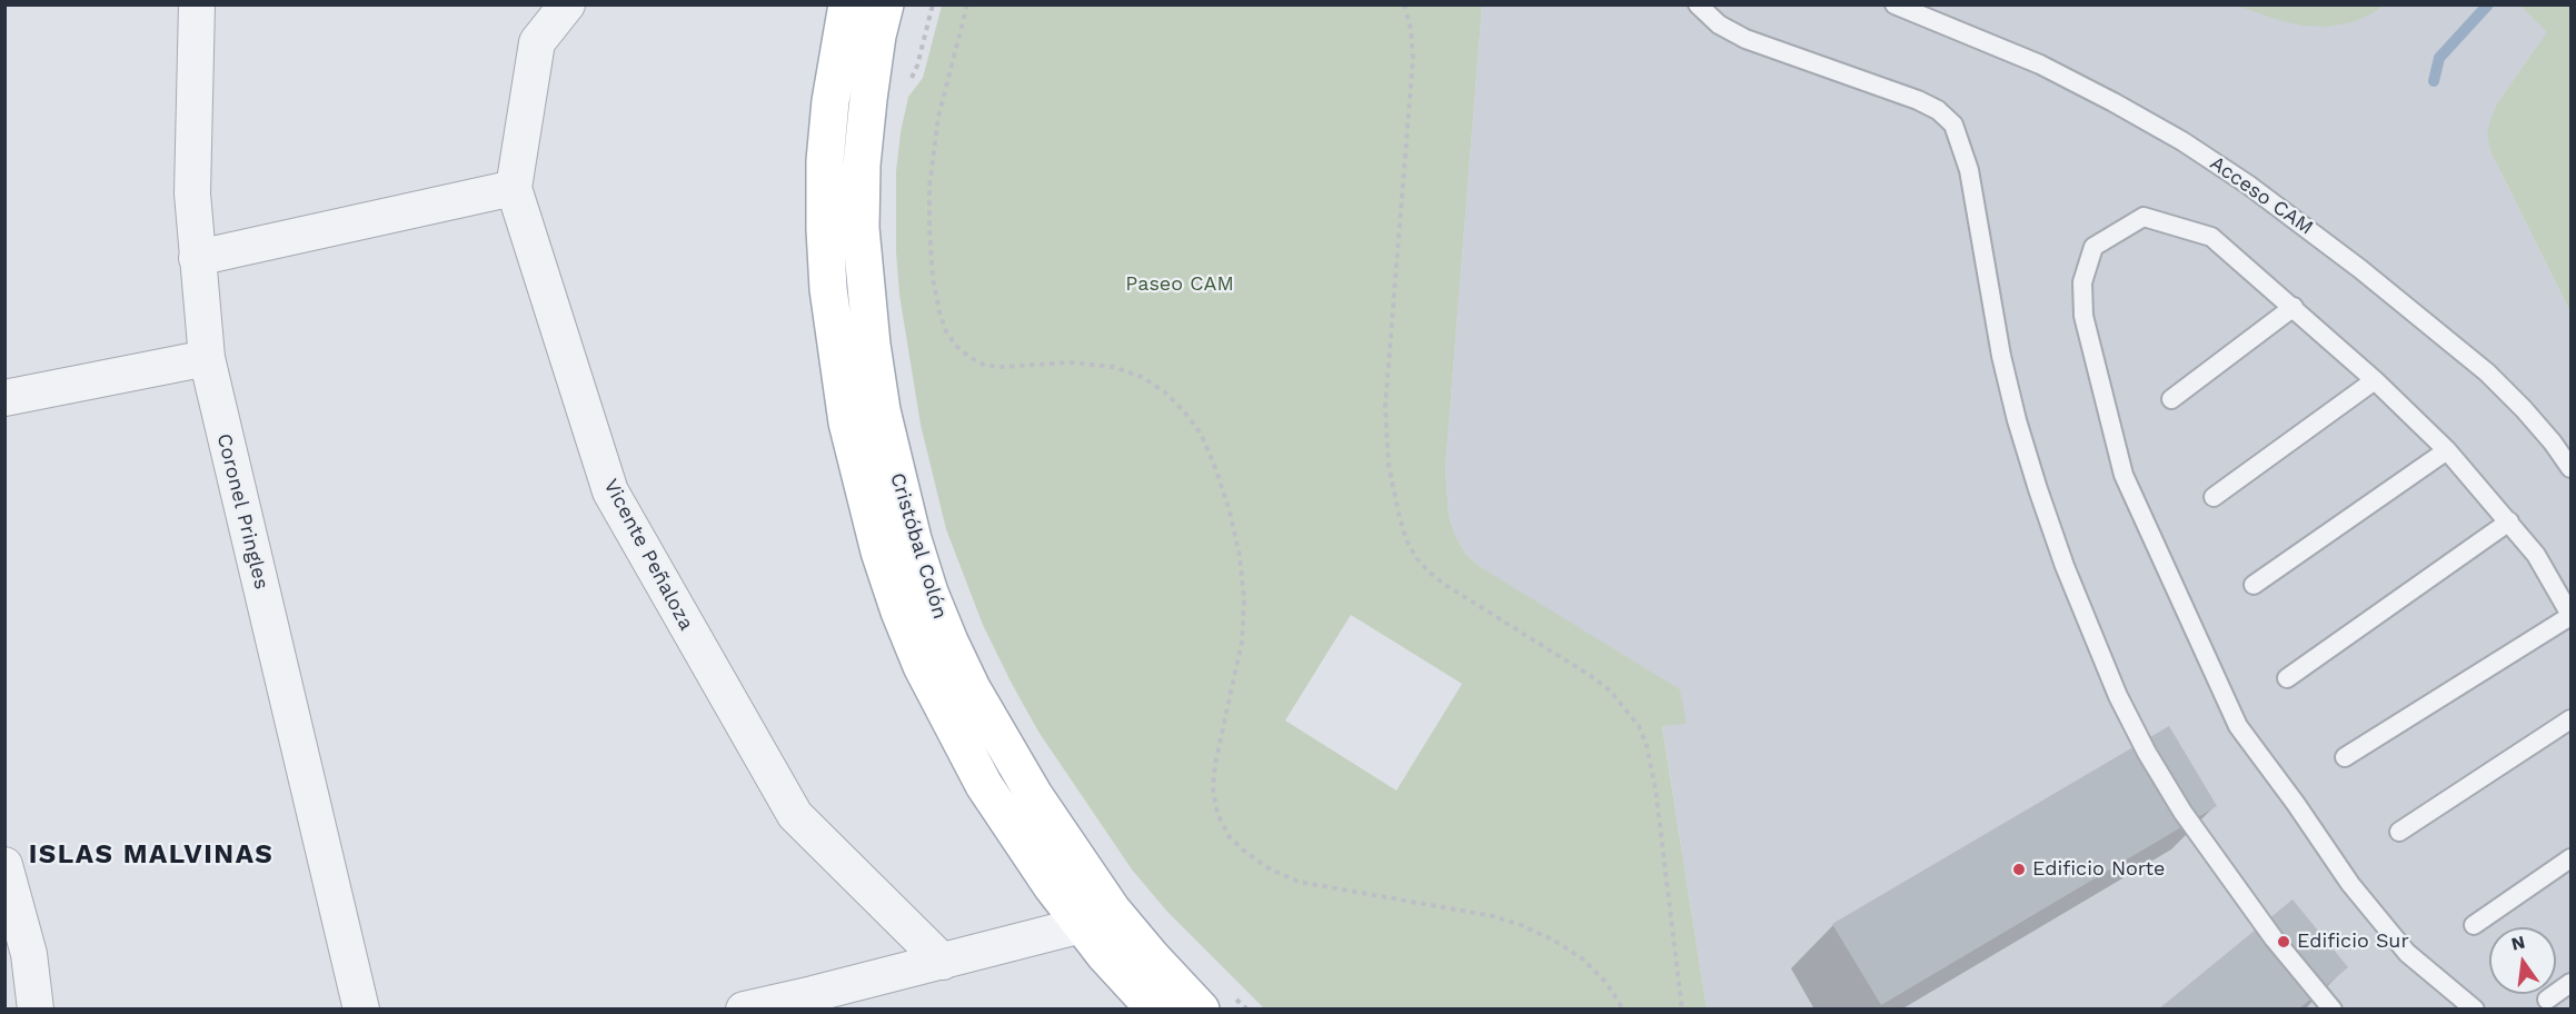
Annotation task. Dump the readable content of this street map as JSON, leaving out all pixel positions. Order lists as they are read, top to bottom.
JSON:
{
  "streets": {
    "main road": ["Cristóbal Colón"],
    "street": ["Coronel Pringles", "Vicente Peñaloza"],
    "lane": ["Acceso CAM"]
  },
  "districts": ["ISLAS MALVINAS"],
  "parks": ["Paseo CAM"],
  "places": ["Edificio Norte", "Edificio Sur"],
  "north": "top"
}
